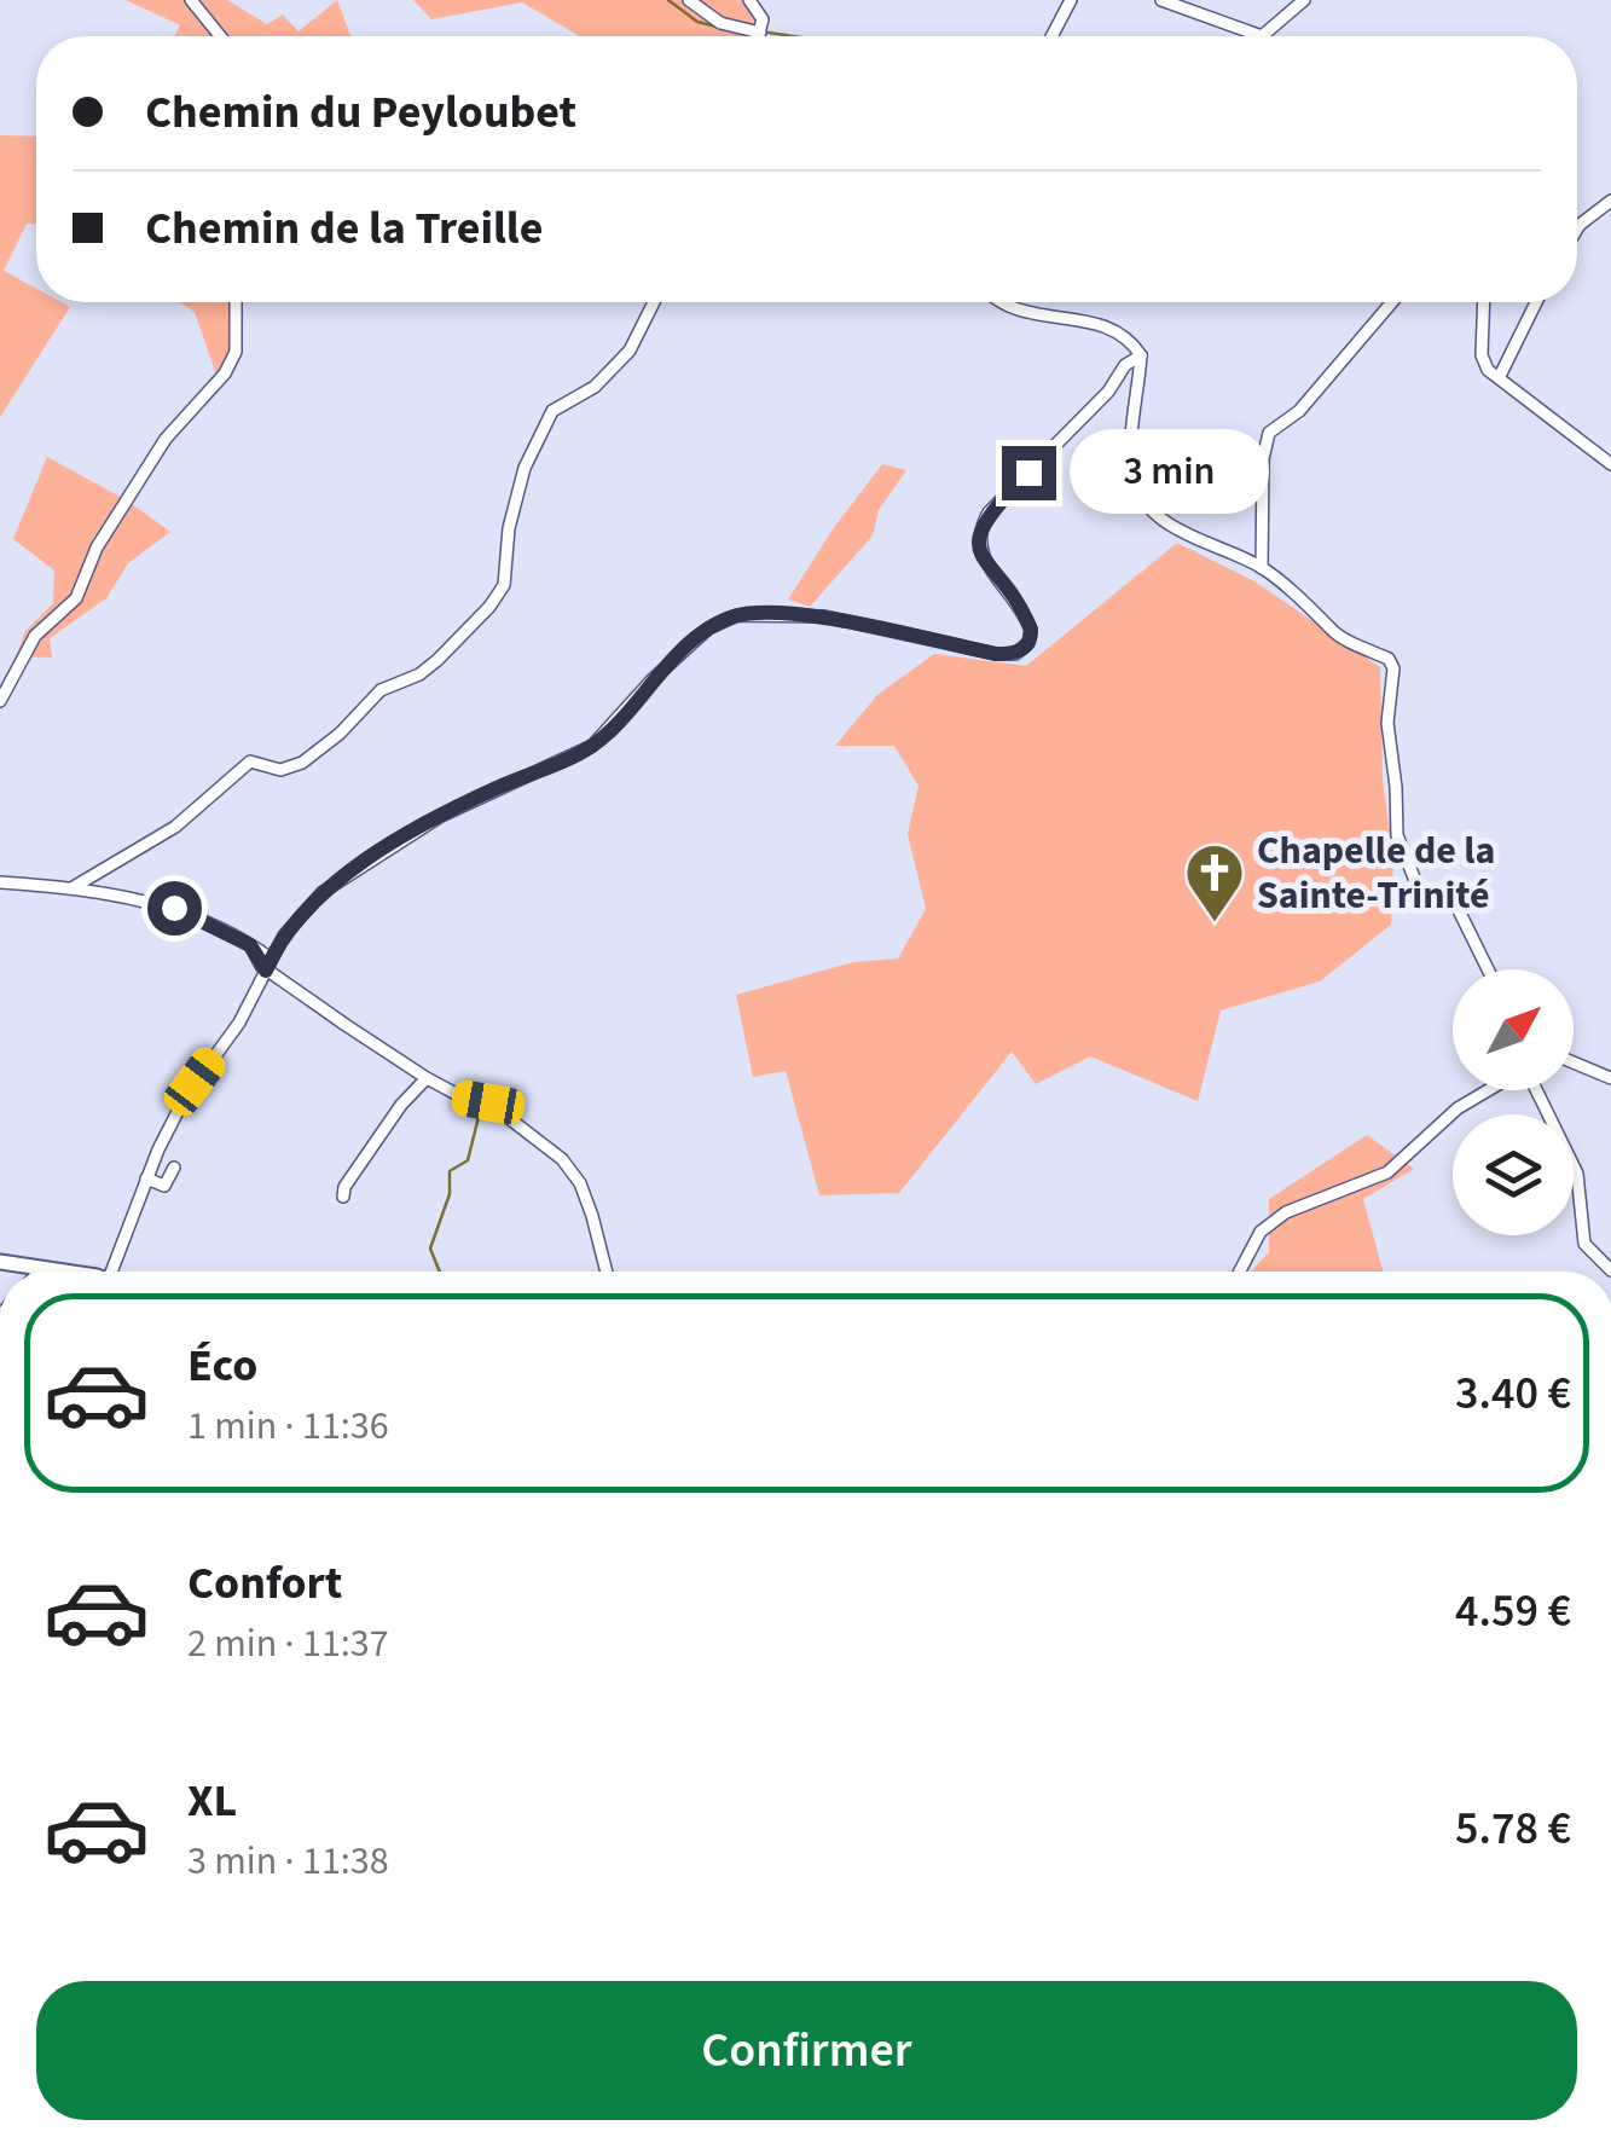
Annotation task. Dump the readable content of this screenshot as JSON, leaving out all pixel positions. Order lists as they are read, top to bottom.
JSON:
{
  "places": {
    "church": ["Chapelle de la Sainte-Trinité"]
  },
  "north": "top right",
  "page": {
    "banner": ["Chemin du Peyloubet", "Chemin de la Treille"],
    "bubble": "3 min",
    "list": [
      {
        "name": "Éco",
        "note": "1 min · 11:36",
        "value": "3.40 €"
      },
      {
        "name": "Confort",
        "note": "2 min · 11:37",
        "value": "4.59 €"
      },
      {
        "name": "XL",
        "note": "3 min · 11:38",
        "value": "5.78 €"
      }
    ],
    "buttons": "Confirmer"
  }
}
